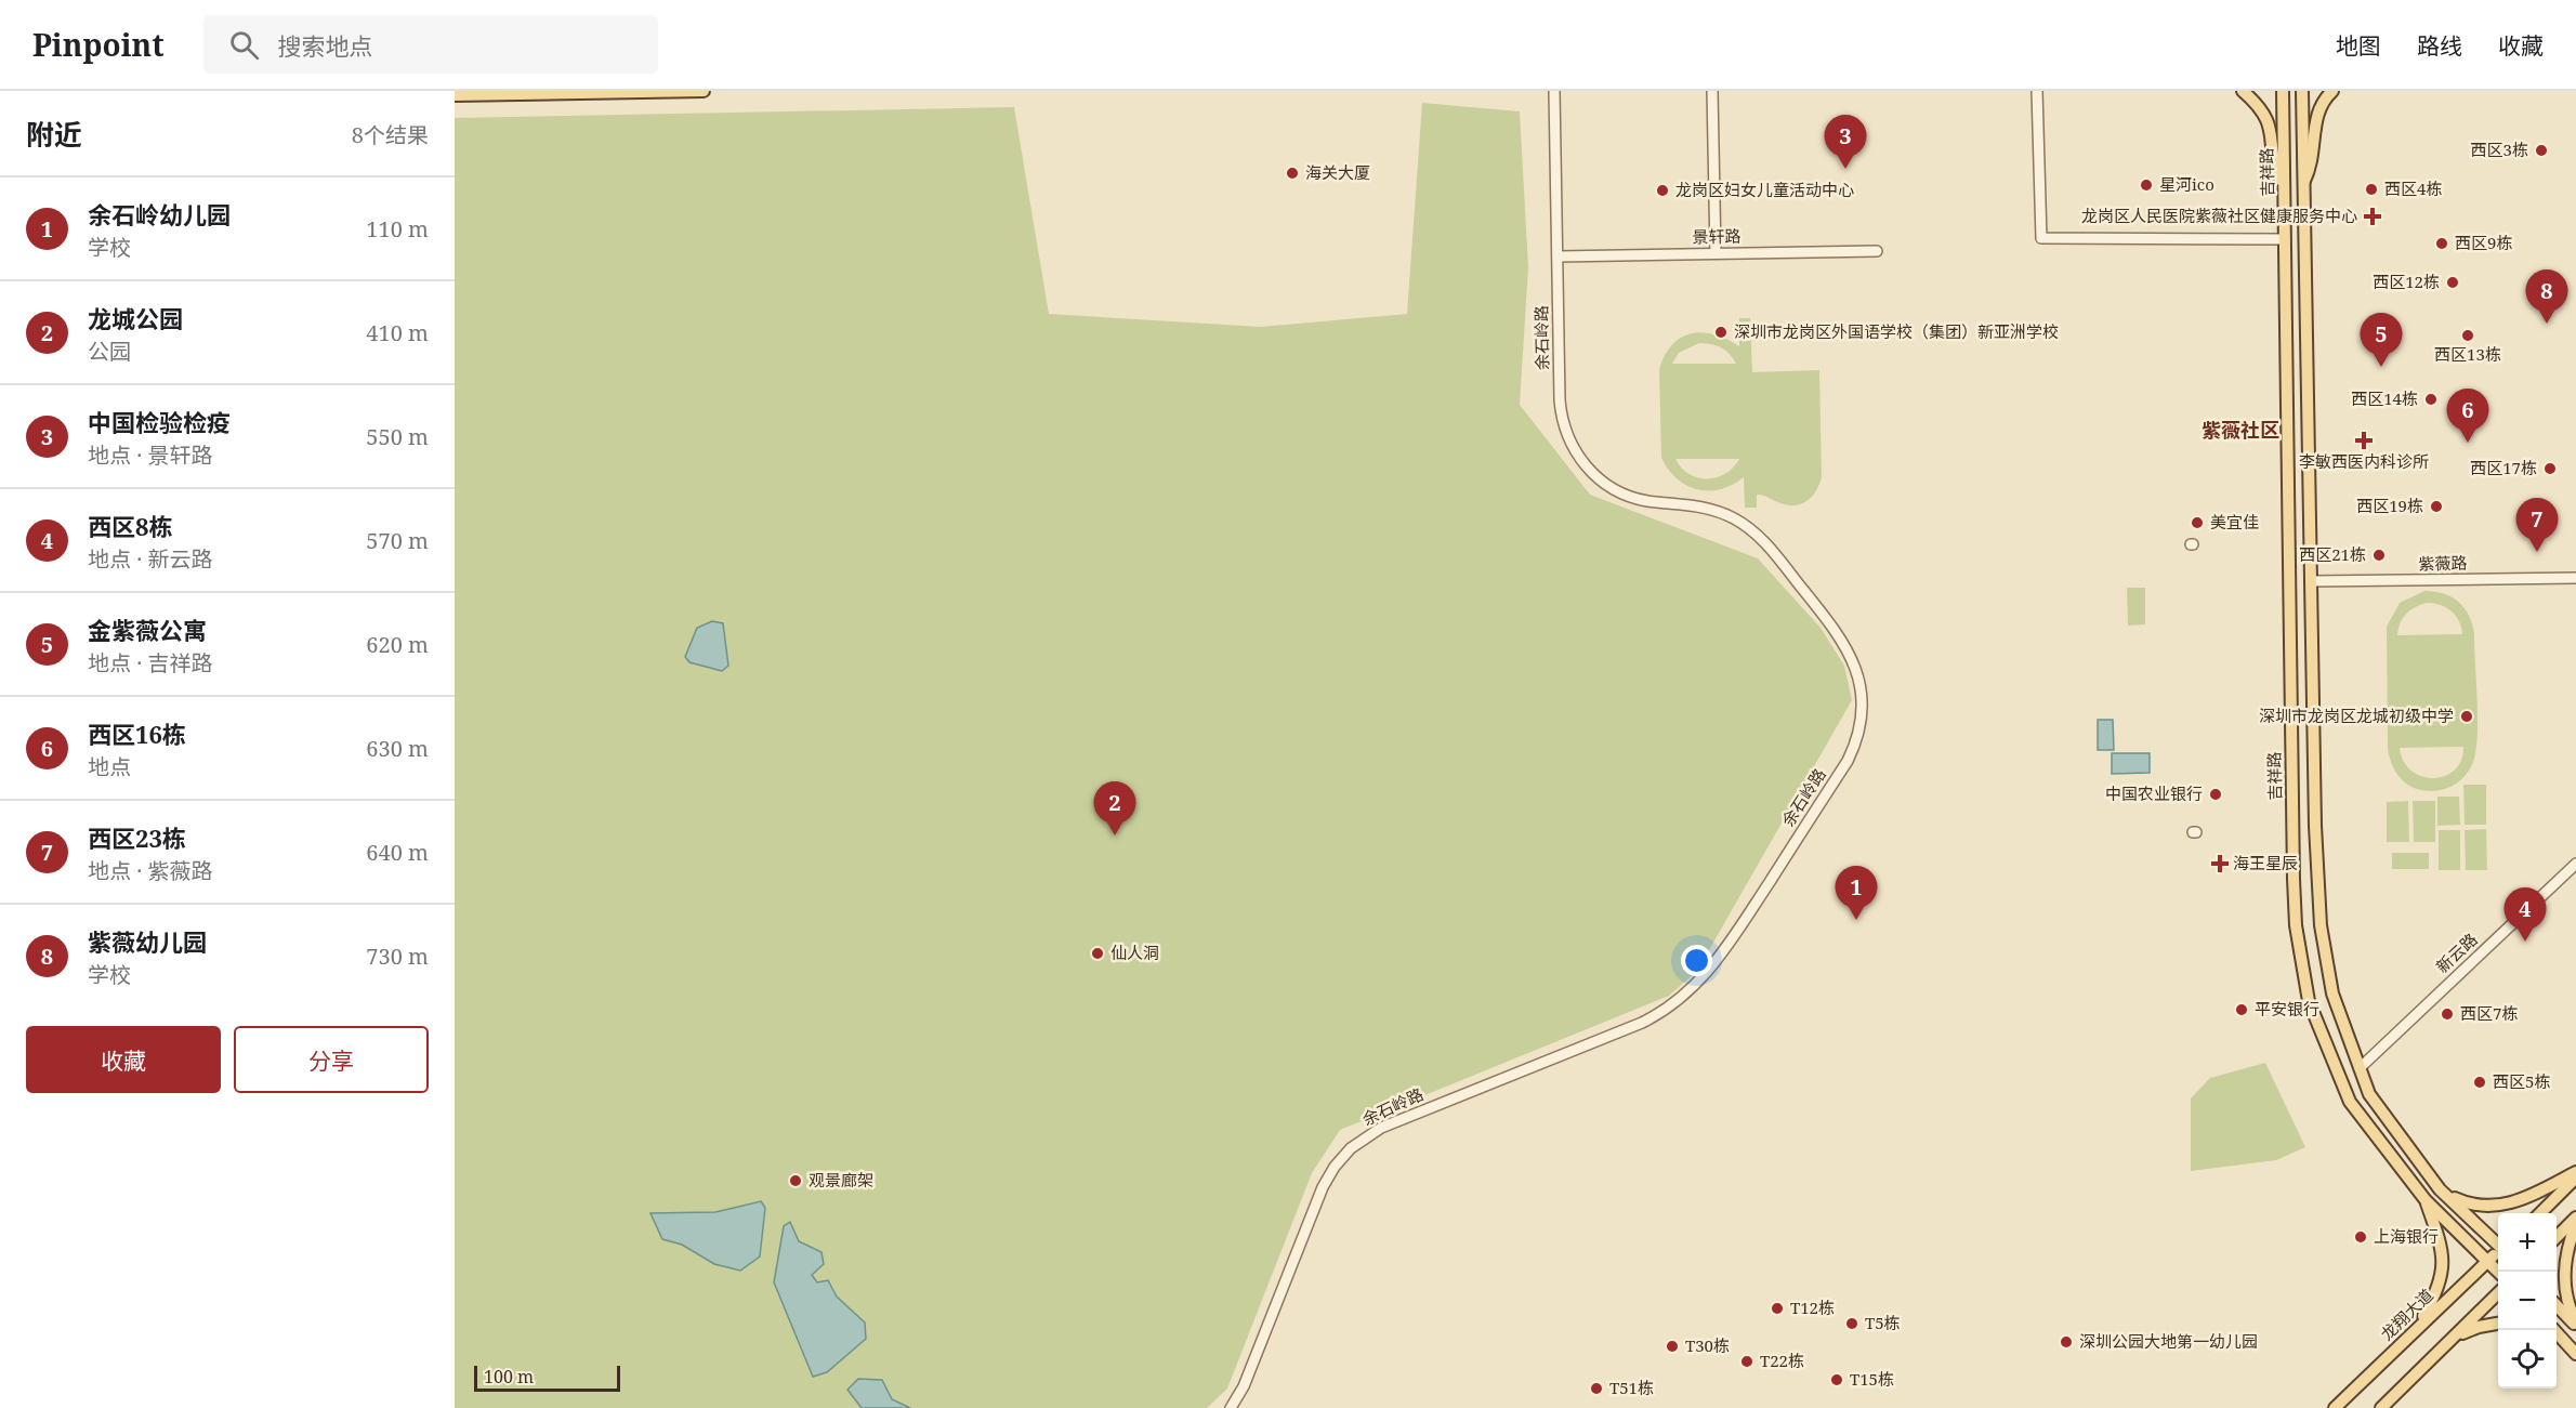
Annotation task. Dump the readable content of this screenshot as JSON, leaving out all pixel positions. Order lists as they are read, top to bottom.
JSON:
{
  "streets": {
    "main road": ["吉祥路", "龙翔大道"],
    "street": [
      "景轩路",
      "余石岭路",
      "紫薇路",
      "新云路"
    ]
  },
  "crossings": [
    ["吉祥路", "龙翔大道"],
    ["景轩路", "余石岭路"]
  ],
  "districts": ["紫薇社区"],
  "places": {
    "other": [
      "西区3栋",
      "海关大厦",
      "星河ico",
      "西区4栋",
      "龙岗区妇女儿童活动中心",
      "西区9栋",
      "西区12栋",
      "深圳市龙岗区外国语学校（集团）新亚洲学校",
      "西区13栋",
      "西区14栋",
      "西区17栋",
      "西区19栋",
      "美宜佳",
      "西区21栋",
      "深圳市龙岗区龙城初级中学",
      "中国农业银行",
      "仙人洞",
      "平安银行",
      "西区7栋",
      "西区5栋",
      "观景廊架",
      "上海银行",
      "T12栋",
      "T5栋",
      "深圳公园大地第一幼儿园",
      "T30栋",
      "T22栋",
      "T15栋",
      "T51栋"
    ],
    "health": ["龙岗区人民医院紫薇社区健康服务中心", "李敏西医内科诊所", "海王星辰"]
  },
  "scale_bar": "100 m",
  "page": {
    "header": "Pinpoint",
    "search": "搜索地点",
    "nav": ["地图", "路线", "收藏"],
    "heading": ["附近", "8个结果"],
    "pins": [
      "3",
      "8",
      "5",
      "6",
      "7",
      "2",
      "1",
      "4"
    ],
    "list": [
      {
        "mark": "1",
        "name": "余石岭幼儿园",
        "note": "学校",
        "value": "110 m"
      },
      {
        "mark": "2",
        "name": "龙城公园",
        "note": "公园",
        "value": "410 m"
      },
      {
        "mark": "3",
        "name": "中国检验检疫",
        "note": "地点 · 景轩路",
        "value": "550 m"
      },
      {
        "mark": "4",
        "name": "西区8栋",
        "note": "地点 · 新云路",
        "value": "570 m"
      },
      {
        "mark": "5",
        "name": "金紫薇公寓",
        "note": "地点 · 吉祥路",
        "value": "620 m"
      },
      {
        "mark": "6",
        "name": "西区16栋",
        "note": "地点",
        "value": "630 m"
      },
      {
        "mark": "7",
        "name": "西区23栋",
        "note": "地点 · 紫薇路",
        "value": "640 m"
      },
      {
        "mark": "8",
        "name": "紫薇幼儿园",
        "note": "学校",
        "value": "730 m"
      }
    ],
    "buttons": ["收藏", "分享"],
    "map_buttons": ["+", "−"],
    "scale": "100 m"
  }
}
